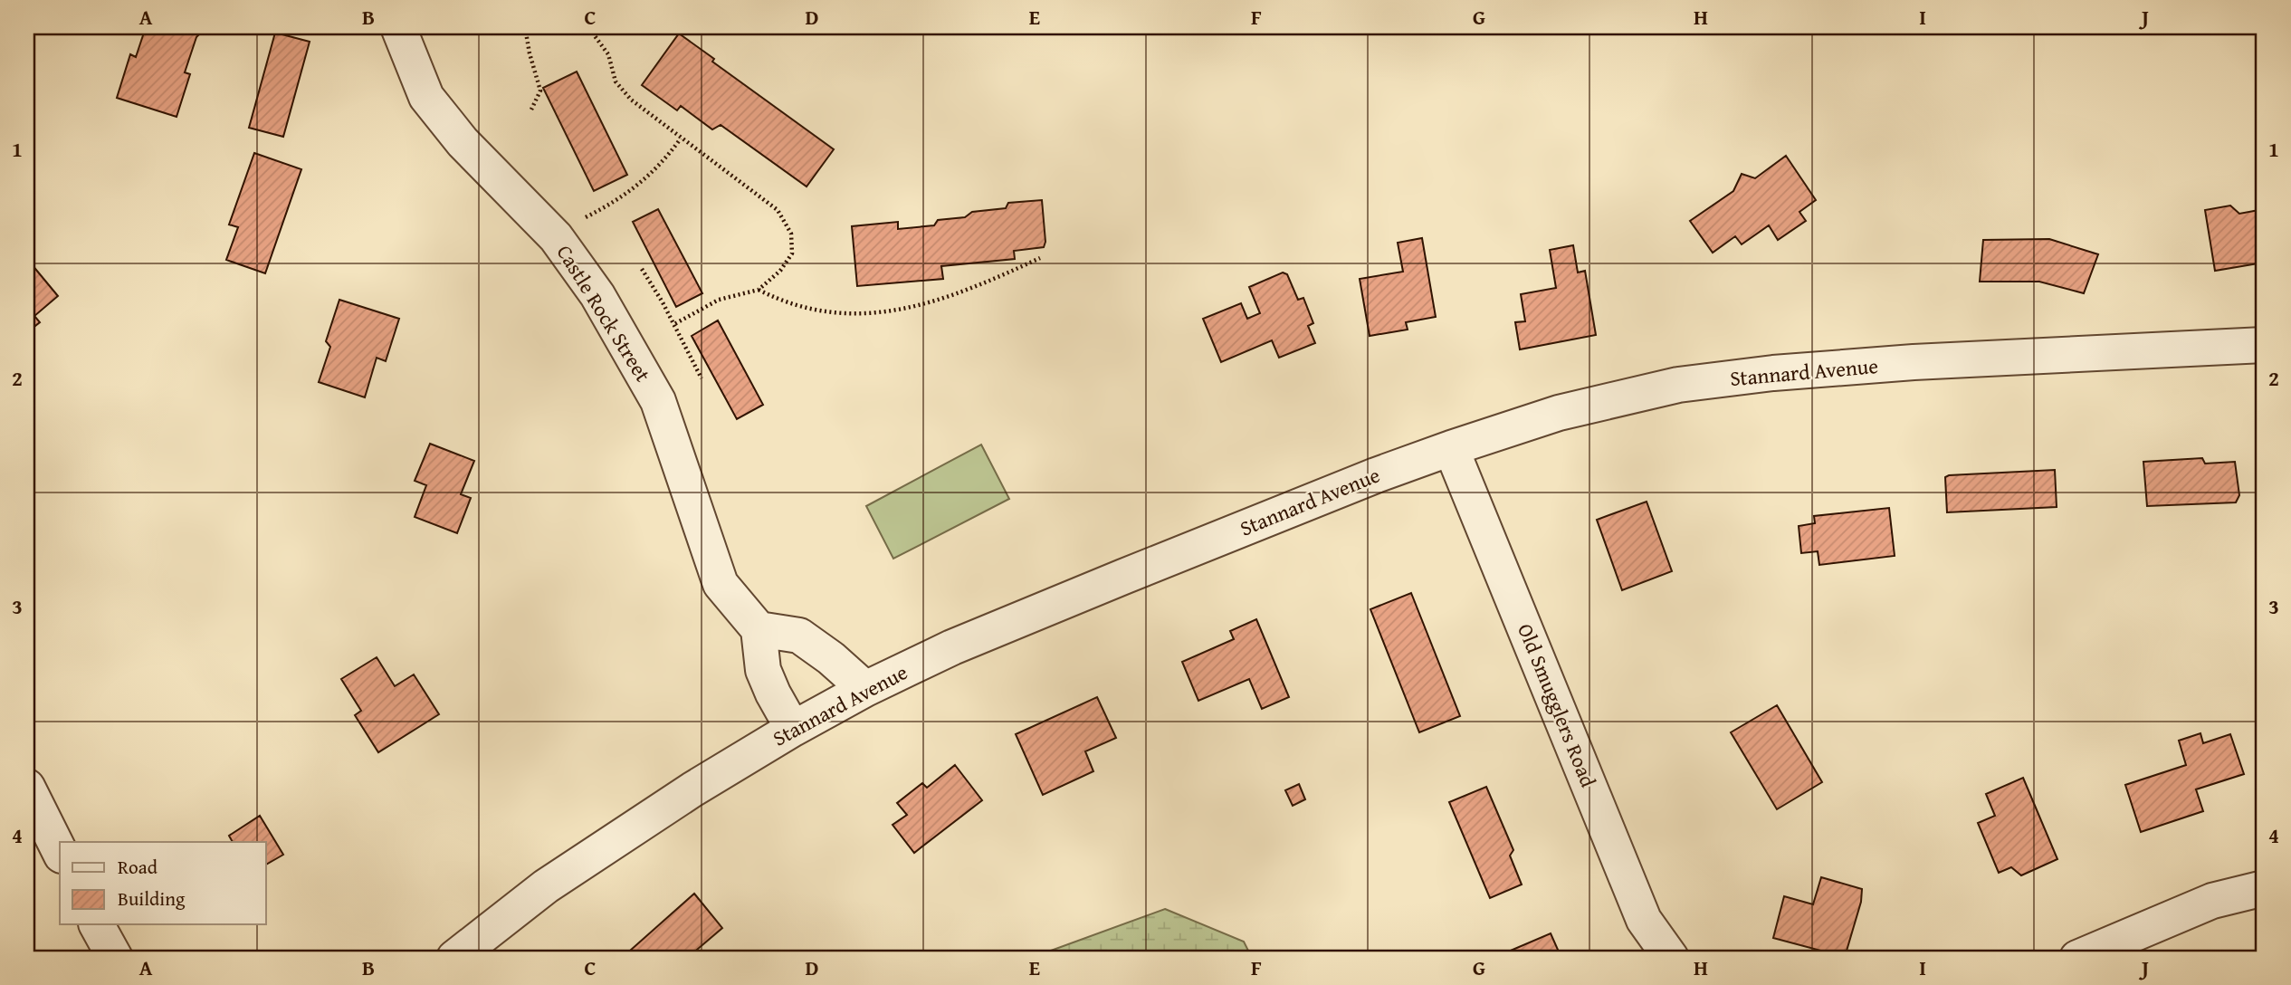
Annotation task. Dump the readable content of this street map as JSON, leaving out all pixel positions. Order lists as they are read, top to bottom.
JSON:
{
  "streets": {
    "street": ["Castle Rock Street", "Stannard Avenue", "Old Smugglers Road"]
  },
  "crossings": [
    ["Stannard Avenue", "Old Smugglers Road"]
  ],
  "legend": ["Road", "Building"],
  "grid": {
    "columns": [
      "A",
      "B",
      "C",
      "D",
      "E",
      "F",
      "G",
      "H",
      "I",
      "J"
    ],
    "rows": [
      "1",
      "2",
      "3",
      "4"
    ]
  }
}
